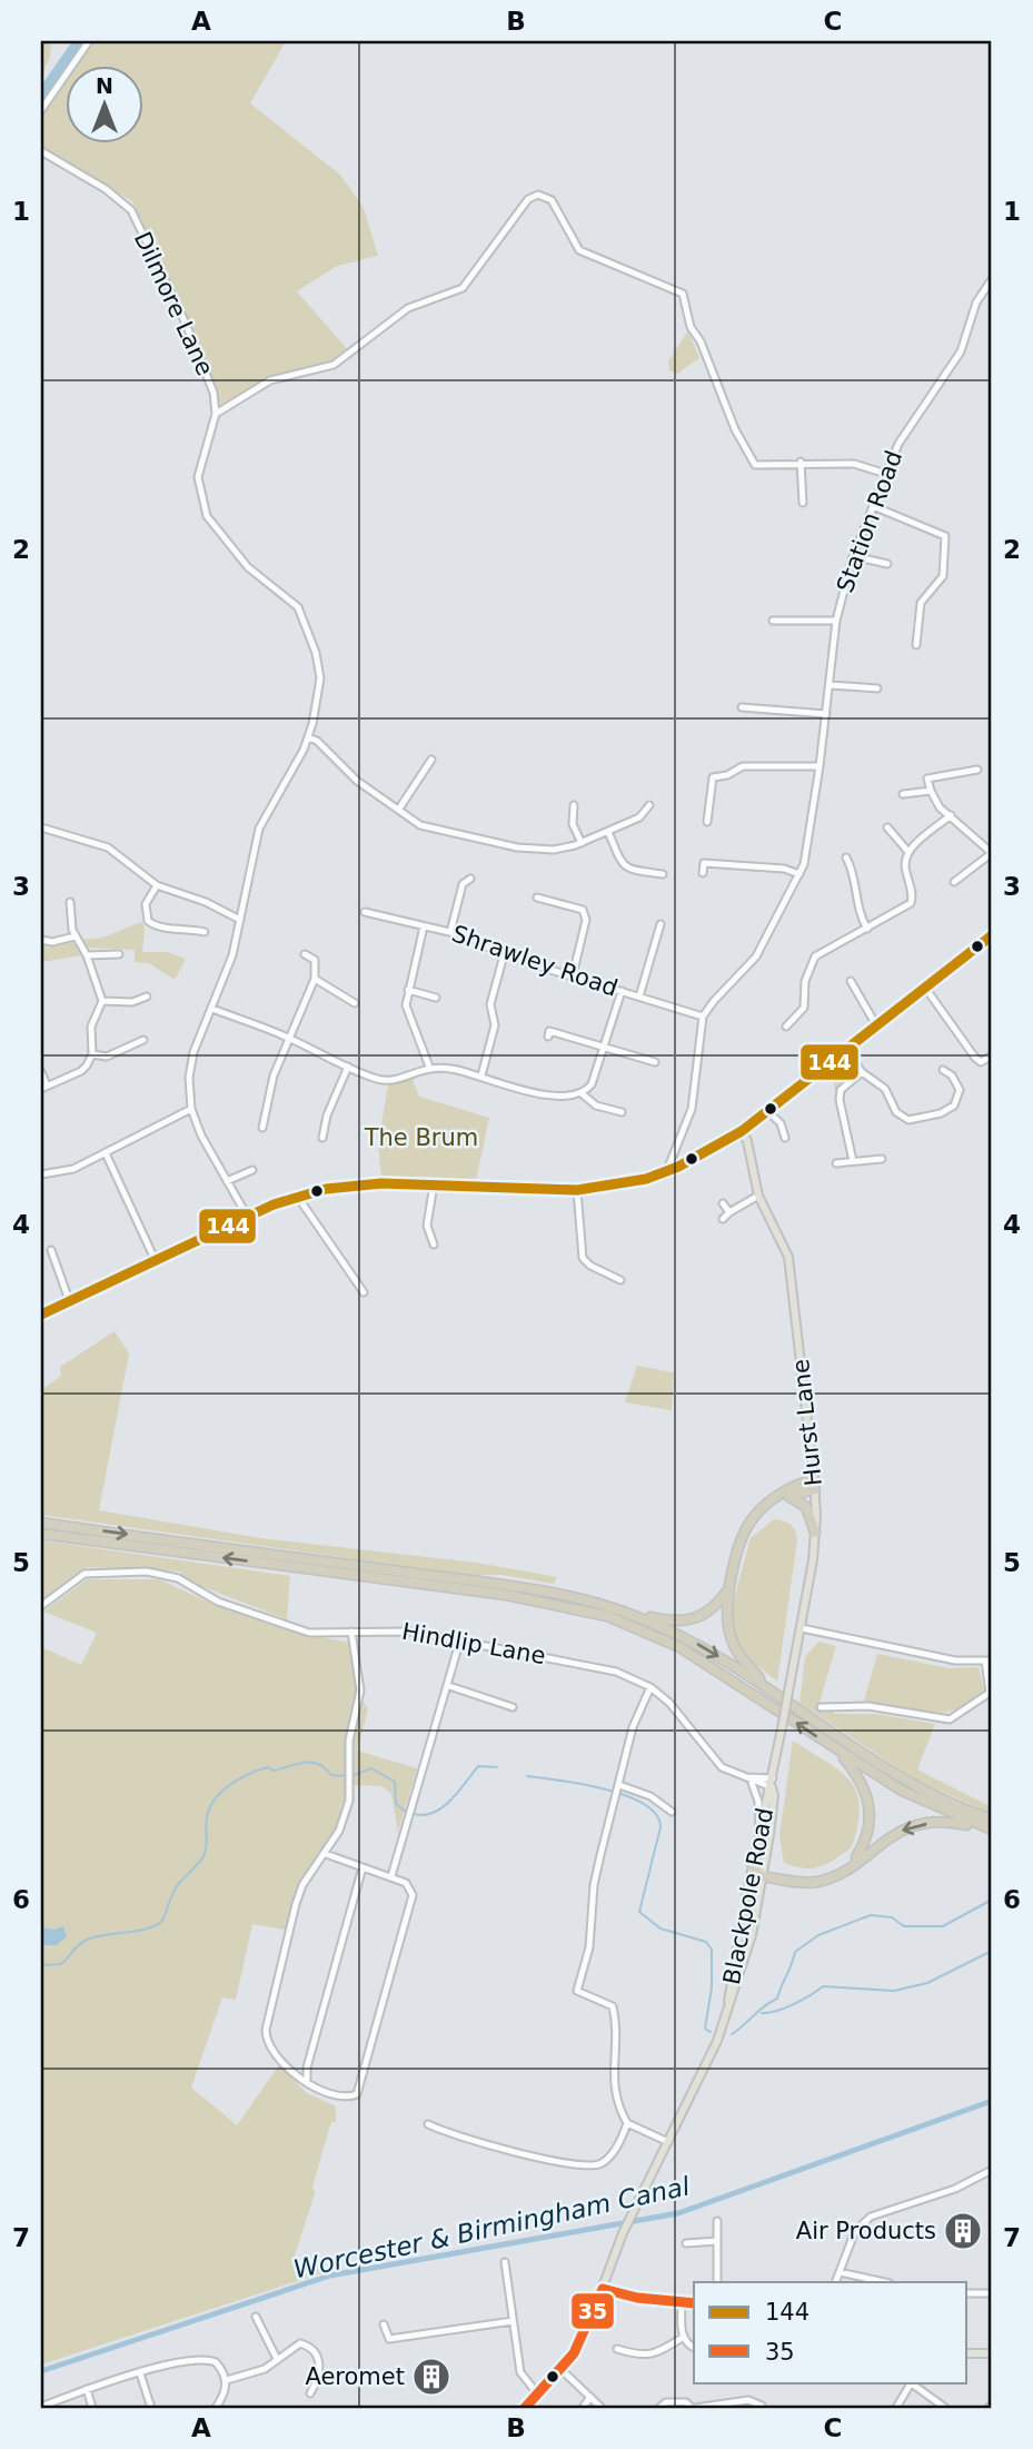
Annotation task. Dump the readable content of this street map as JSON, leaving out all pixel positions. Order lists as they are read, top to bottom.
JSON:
{
  "streets": {
    "main road": ["Hurst Lane", "Blackpole Road"],
    "street": [
      "Dilmore Lane",
      "Station Road",
      "Shrawley Road",
      "Hindlip Lane"
    ]
  },
  "crossings": [
    ["Station Road", "Shrawley Road"],
    ["Hurst Lane", "Blackpole Road"],
    ["Hindlip Lane", "Blackpole Road"]
  ],
  "water": ["Worcester & Birmingham Canal"],
  "parks": ["The Brum"],
  "places": {
    "building": ["Air Products", "Aeromet"]
  },
  "lines": ["transit line 144", "transit line 35"],
  "legend": ["144", "35"],
  "north": "top",
  "grid": {
    "columns": ["A", "B", "C"],
    "rows": [
      "1",
      "2",
      "3",
      "4",
      "5",
      "6",
      "7"
    ]
  }
}
